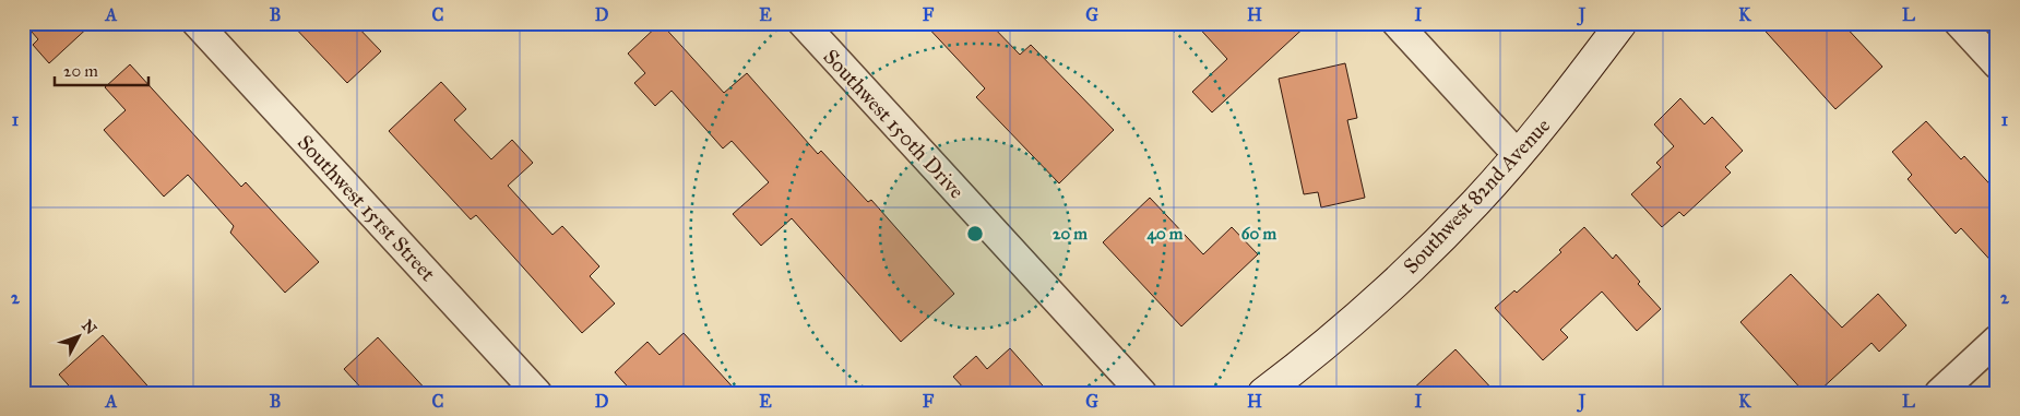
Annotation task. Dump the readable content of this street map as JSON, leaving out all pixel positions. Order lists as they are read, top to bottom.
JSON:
{
  "streets": {
    "street": ["Southwest 150th Drive", "Southwest 82nd Avenue", "Southwest 151st Street"]
  },
  "scale_bar": "20 m",
  "north": "top right",
  "grid": {
    "columns": [
      "A",
      "B",
      "C",
      "D",
      "E",
      "F",
      "G",
      "H",
      "I",
      "J",
      "K",
      "L"
    ],
    "rows": ["1", "2"]
  },
  "rings": ["20 m", "40 m", "60 m"]
}
